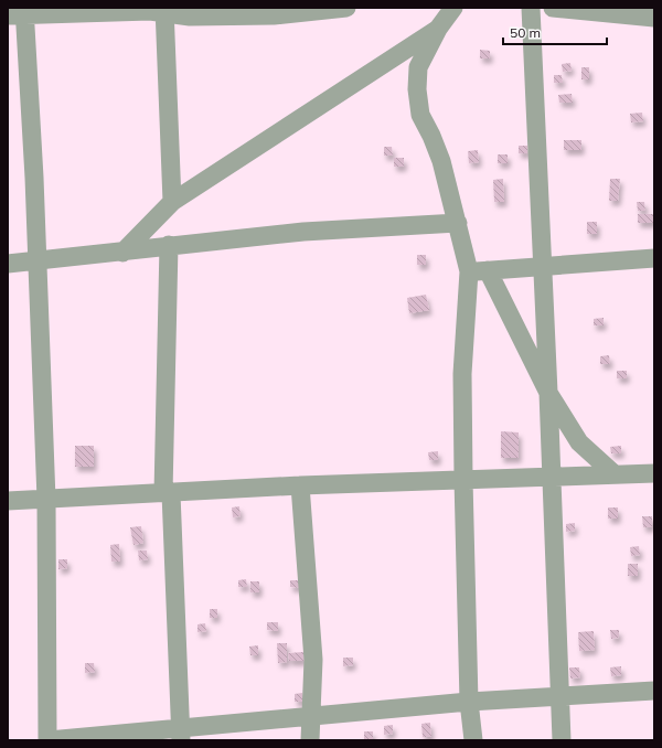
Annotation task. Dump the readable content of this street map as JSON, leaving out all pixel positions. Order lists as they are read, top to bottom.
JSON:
{
  "scale_bar": "50 m"
}
